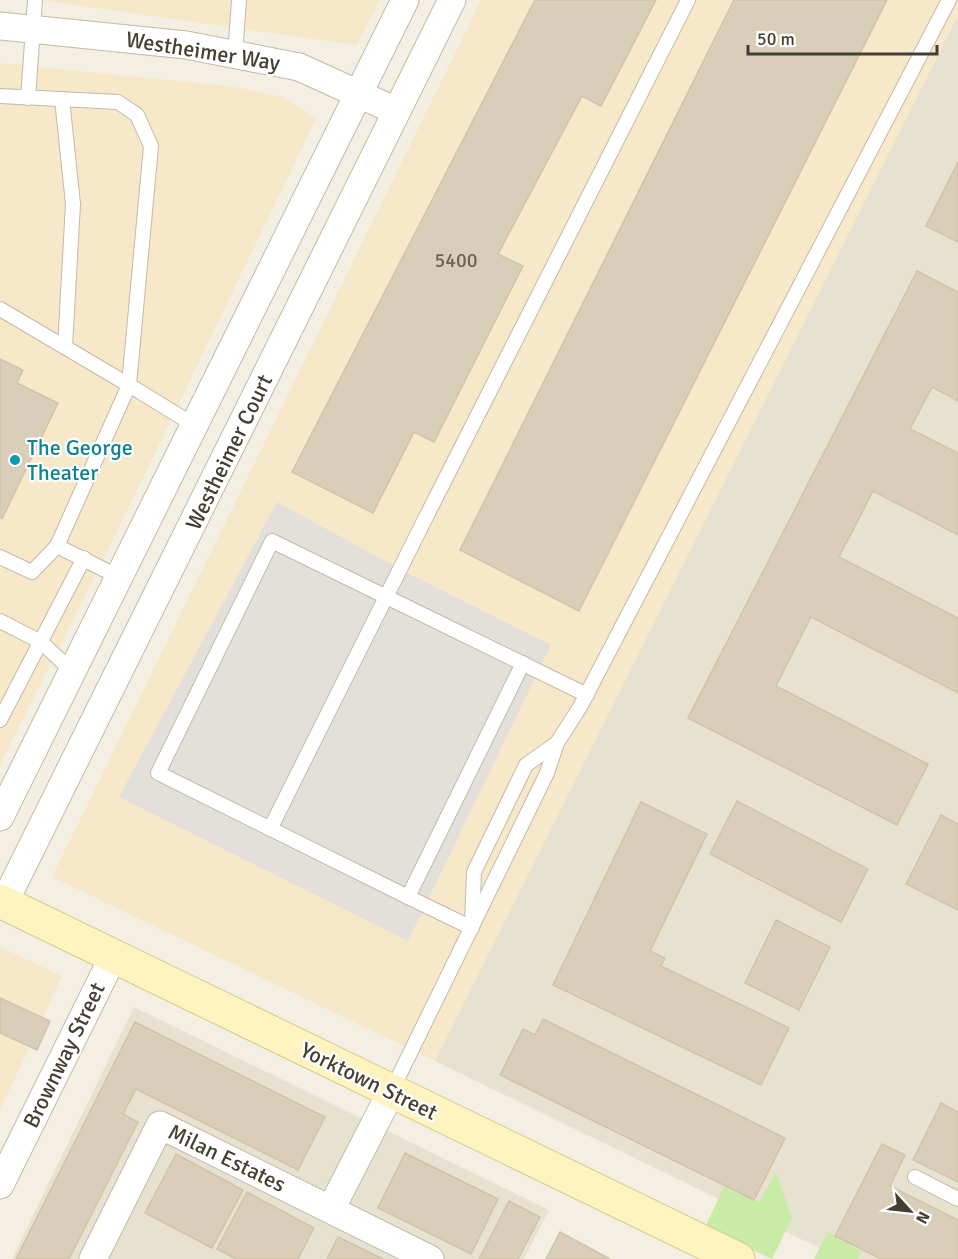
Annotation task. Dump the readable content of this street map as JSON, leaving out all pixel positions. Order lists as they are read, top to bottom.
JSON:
{
  "streets": {
    "street": [
      "Westheimer Way",
      "Westheimer Court",
      "Brownway Street",
      "Yorktown Street",
      "Milan Estates"
    ]
  },
  "crossings": [
    ["Westheimer Way", "Westheimer Court"],
    ["Westheimer Court", "Yorktown Street"],
    ["Brownway Street", "Yorktown Street"]
  ],
  "places": ["The George Theater"],
  "house_numbers": ["5400"],
  "scale_bar": "50 m",
  "north": "bottom right"
}
